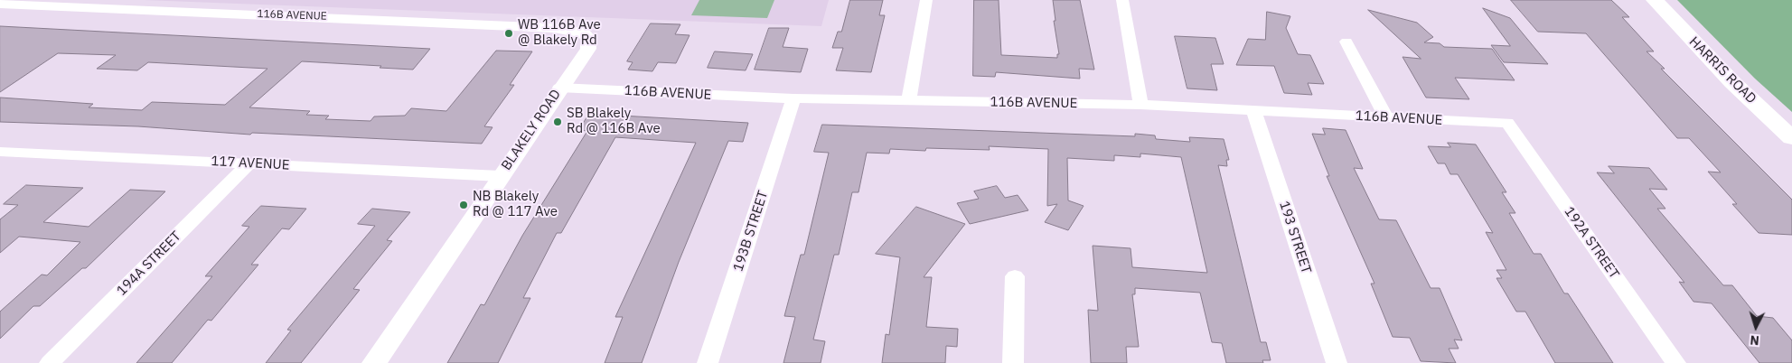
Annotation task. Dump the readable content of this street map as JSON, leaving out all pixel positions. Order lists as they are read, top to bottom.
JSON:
{
  "streets": {
    "main road": ["HARRIS ROAD"],
    "street": [
      "116B AVENUE",
      "BLAKELY ROAD",
      "117 AVENUE",
      "193B STREET",
      "193 STREET",
      "192A STREET",
      "194A STREET"
    ]
  },
  "crossings": [
    ["116B AVENUE", "BLAKELY ROAD"],
    ["116B AVENUE", "193B STREET"],
    ["116B AVENUE", "193 STREET"],
    ["116B AVENUE", "192A STREET"],
    ["BLAKELY ROAD", "117 AVENUE"],
    ["117 AVENUE", "194A STREET"]
  ],
  "places": ["WB 116B Ave @ Blakely Rd", "SB Blakely Rd @ 116B Ave", "NB Blakely Rd @ 117 Ave"],
  "north": "bottom"
}
